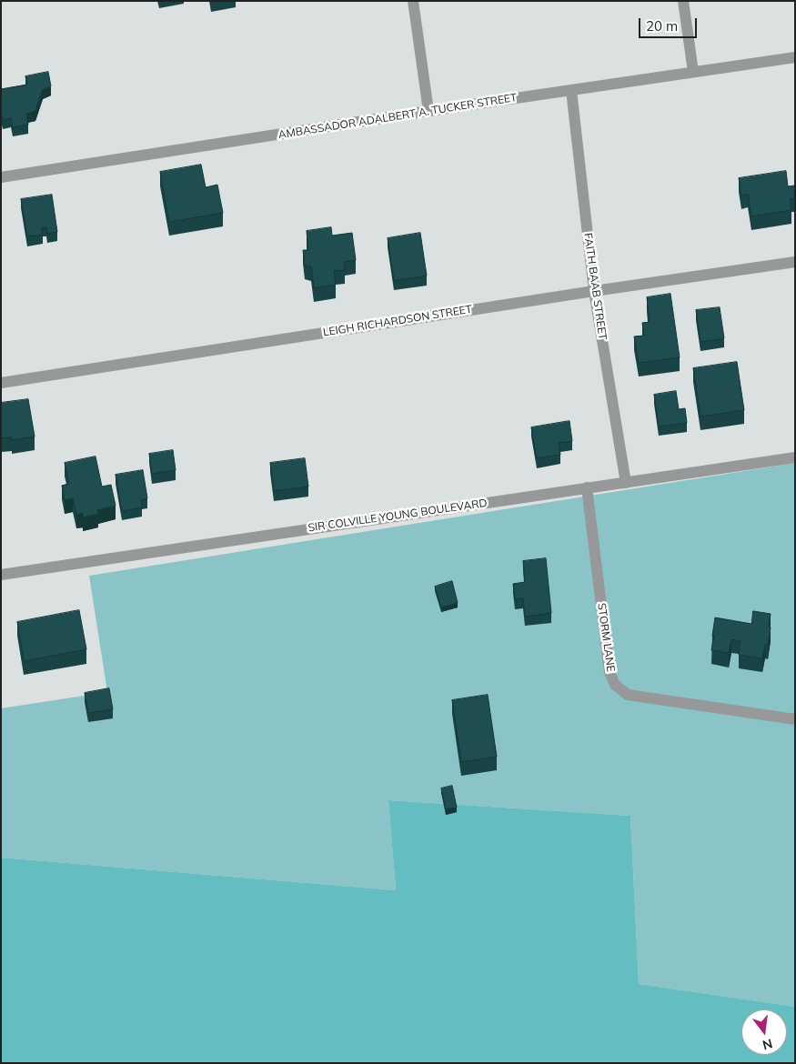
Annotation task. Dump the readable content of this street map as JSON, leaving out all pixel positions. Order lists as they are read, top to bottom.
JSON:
{
  "streets": {
    "street": [
      "AMBASSADOR ADALBERT A. TUCKER STREET",
      "FAITH BAAB STREET",
      "LEIGH RICHARDSON STREET",
      "SIR COLVILLE YOUNG BOULEVARD",
      "STORM LANE"
    ]
  },
  "crossings": [
    ["AMBASSADOR ADALBERT A. TUCKER STREET", "FAITH BAAB STREET"],
    ["FAITH BAAB STREET", "LEIGH RICHARDSON STREET"],
    ["FAITH BAAB STREET", "SIR COLVILLE YOUNG BOULEVARD"],
    ["SIR COLVILLE YOUNG BOULEVARD", "STORM LANE"]
  ],
  "scale_bar": "20 m",
  "north": "bottom"
}
